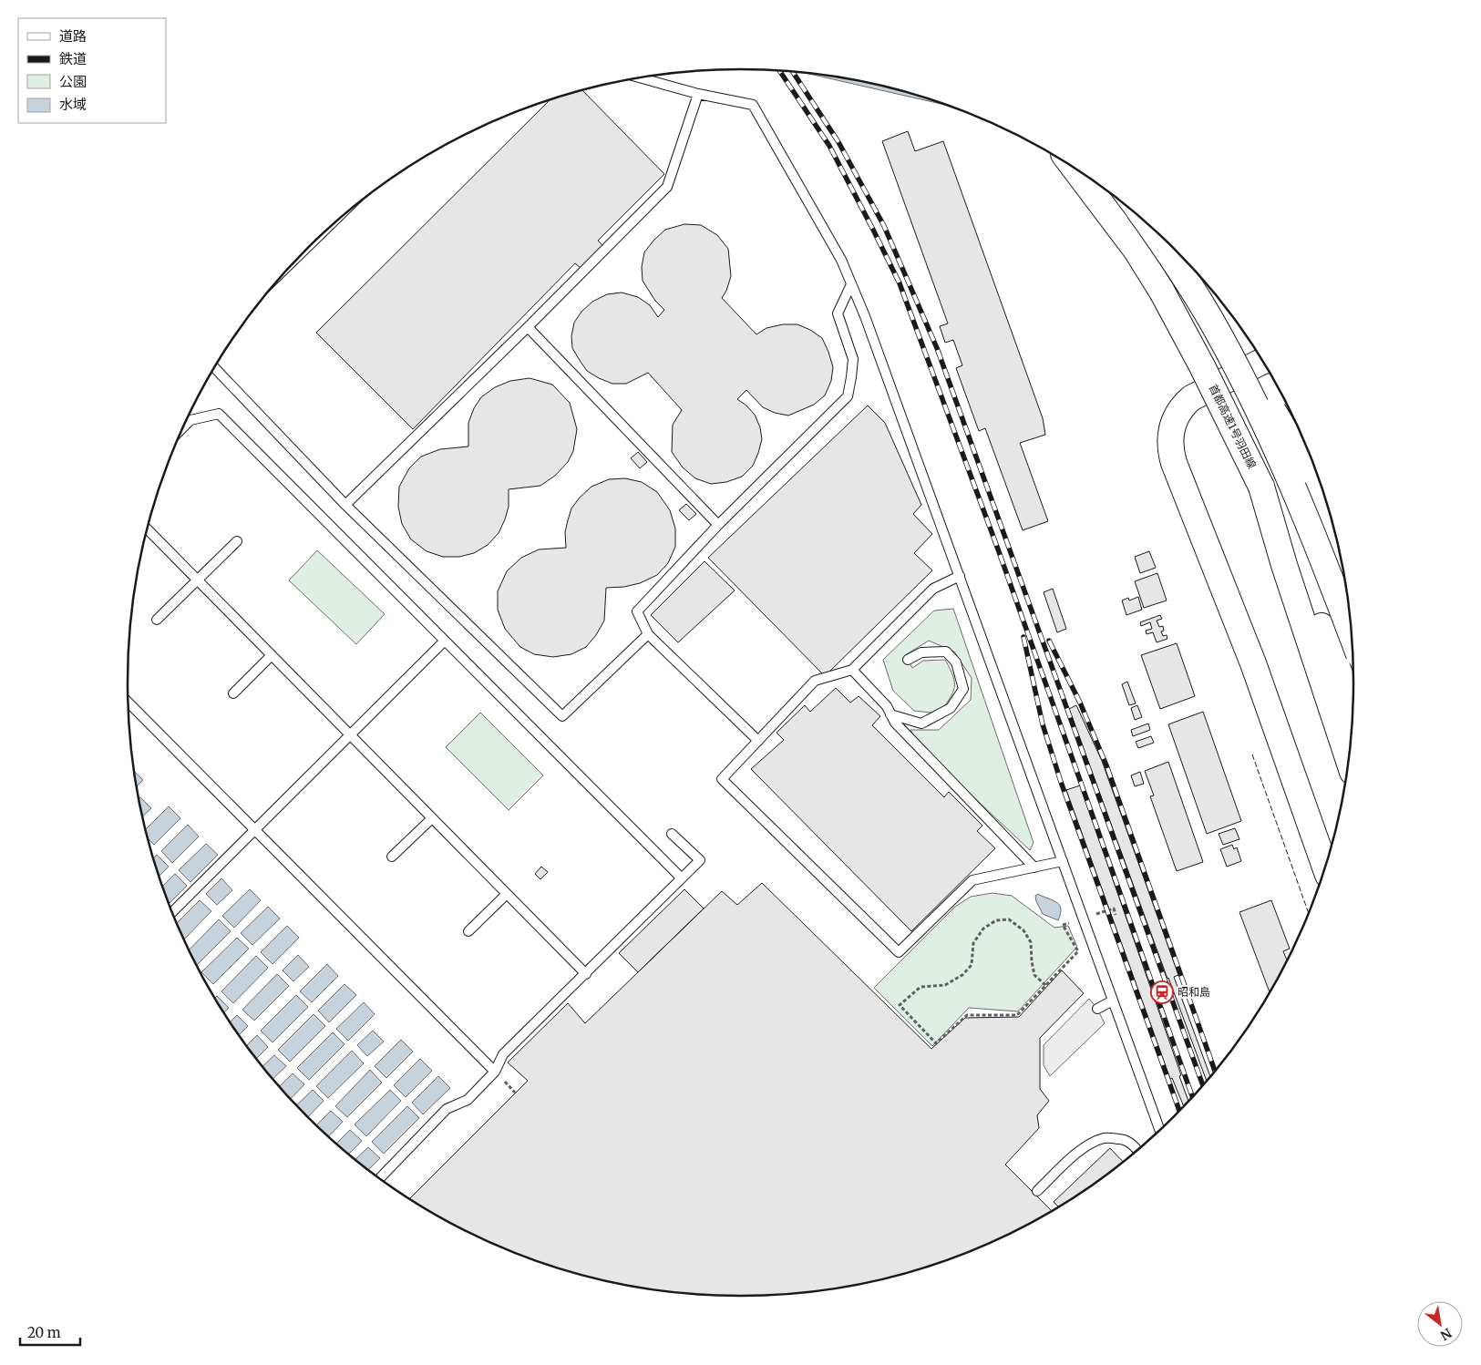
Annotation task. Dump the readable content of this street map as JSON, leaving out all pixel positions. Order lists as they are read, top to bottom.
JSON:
{
  "streets": {
    "main road": ["首都高速1号羽田線"]
  },
  "places": {
    "station": ["昭和島"]
  },
  "legend": [
    "道路",
    "鉄道",
    "公園",
    "水域"
  ],
  "scale_bar": "20 m",
  "north": "bottom right"
}
